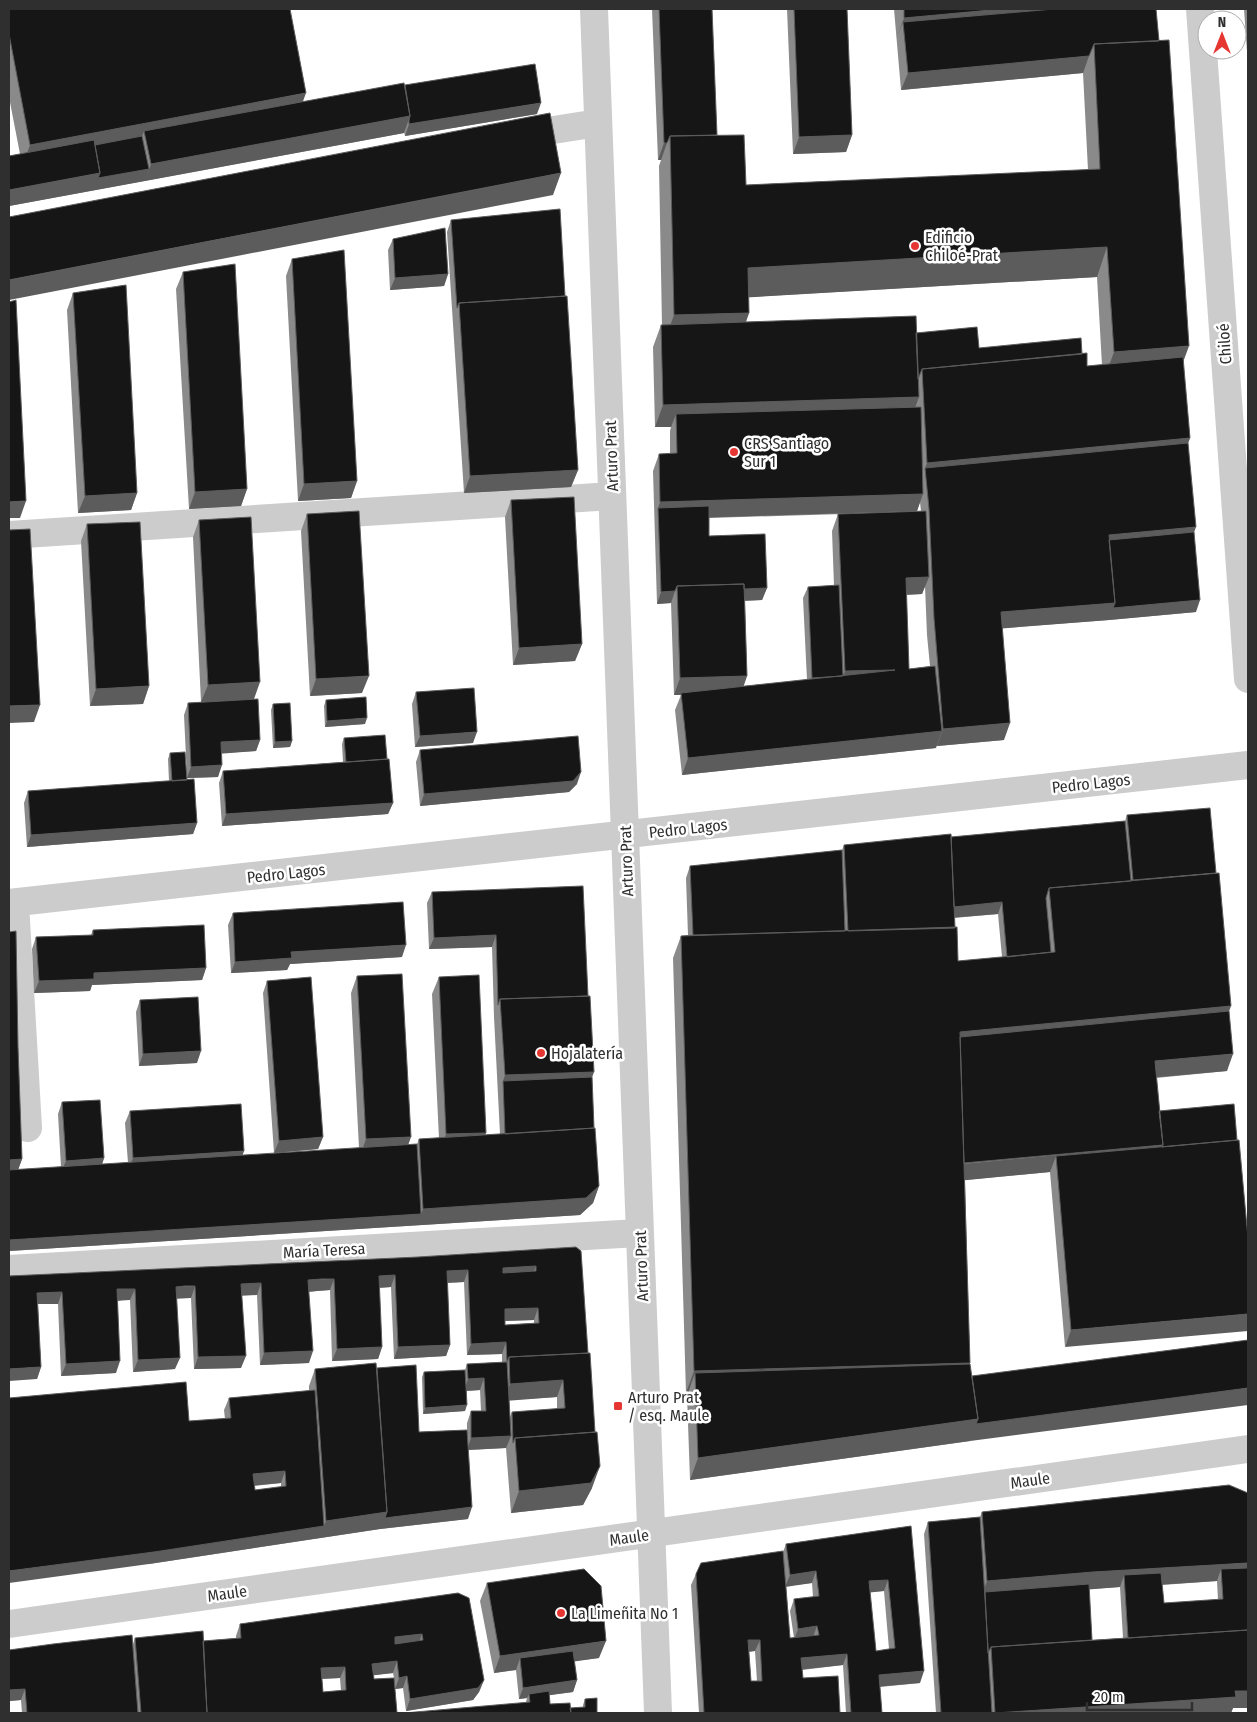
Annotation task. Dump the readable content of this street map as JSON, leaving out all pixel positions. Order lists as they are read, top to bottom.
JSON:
{
  "streets": {
    "street": [
      "Chiloé",
      "Arturo Prat",
      "Pedro Lagos",
      "María Teresa",
      "Maule"
    ]
  },
  "crossings": [
    ["Arturo Prat", "Pedro Lagos"],
    ["Arturo Prat", "María Teresa"],
    ["Arturo Prat", "Maule"]
  ],
  "places": {
    "other": [
      "Edificio Chiloé-Prat",
      "CRS Santiago Sur 1",
      "Hojalatería",
      "La Limeñita No 1"
    ],
    "transit": ["Arturo Prat / esq. Maule"]
  },
  "scale_bar": "20 m",
  "north": "top"
}
